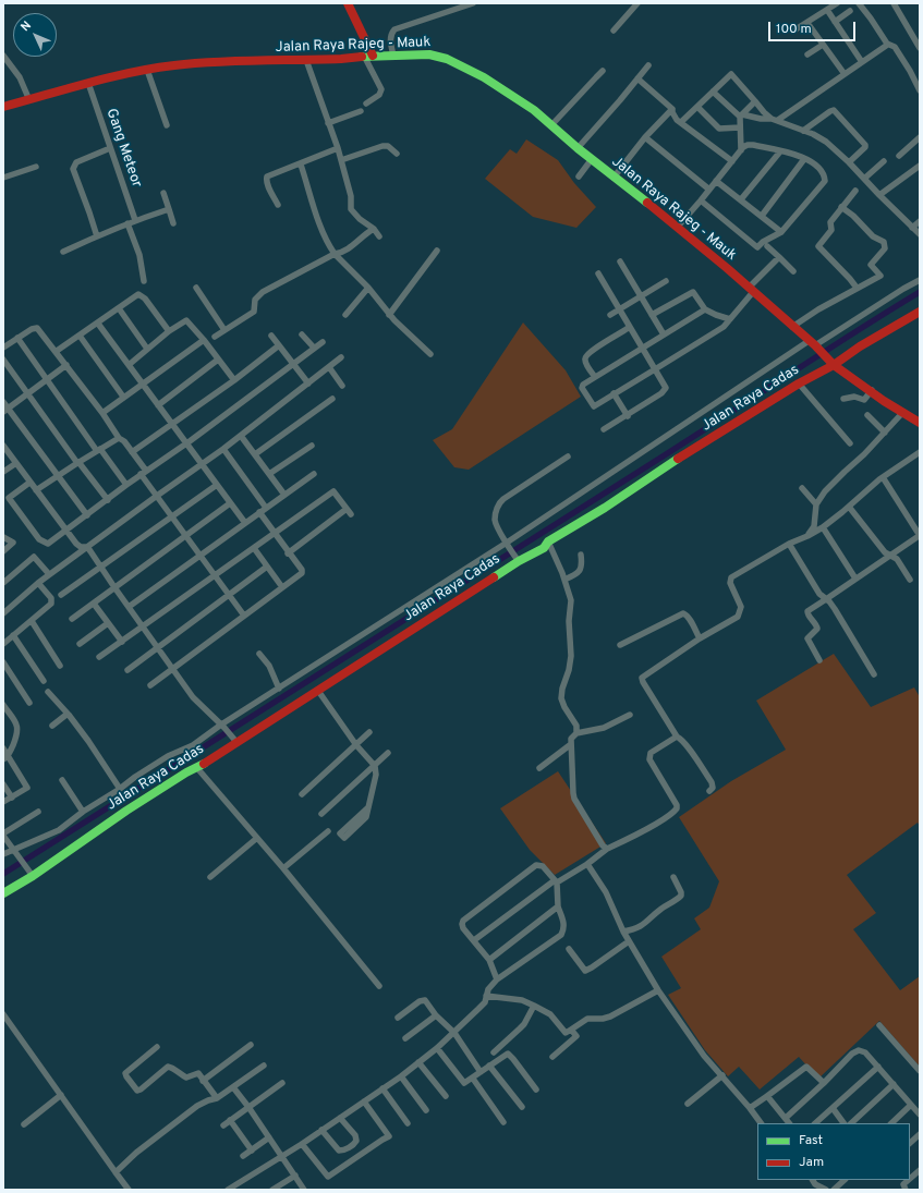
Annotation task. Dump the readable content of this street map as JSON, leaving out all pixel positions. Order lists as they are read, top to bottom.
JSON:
{
  "streets": {
    "street": ["Jalan Raya Rajeg - Mauk", "Gang Meteor", "Jalan Raya Cadas"]
  },
  "crossings": [
    ["Jalan Raya Rajeg - Mauk", "Gang Meteor"],
    ["Jalan Raya Rajeg - Mauk", "Jalan Raya Cadas"]
  ],
  "legend": ["Fast", "Jam"],
  "scale_bar": "100 m",
  "north": "top left"
}
